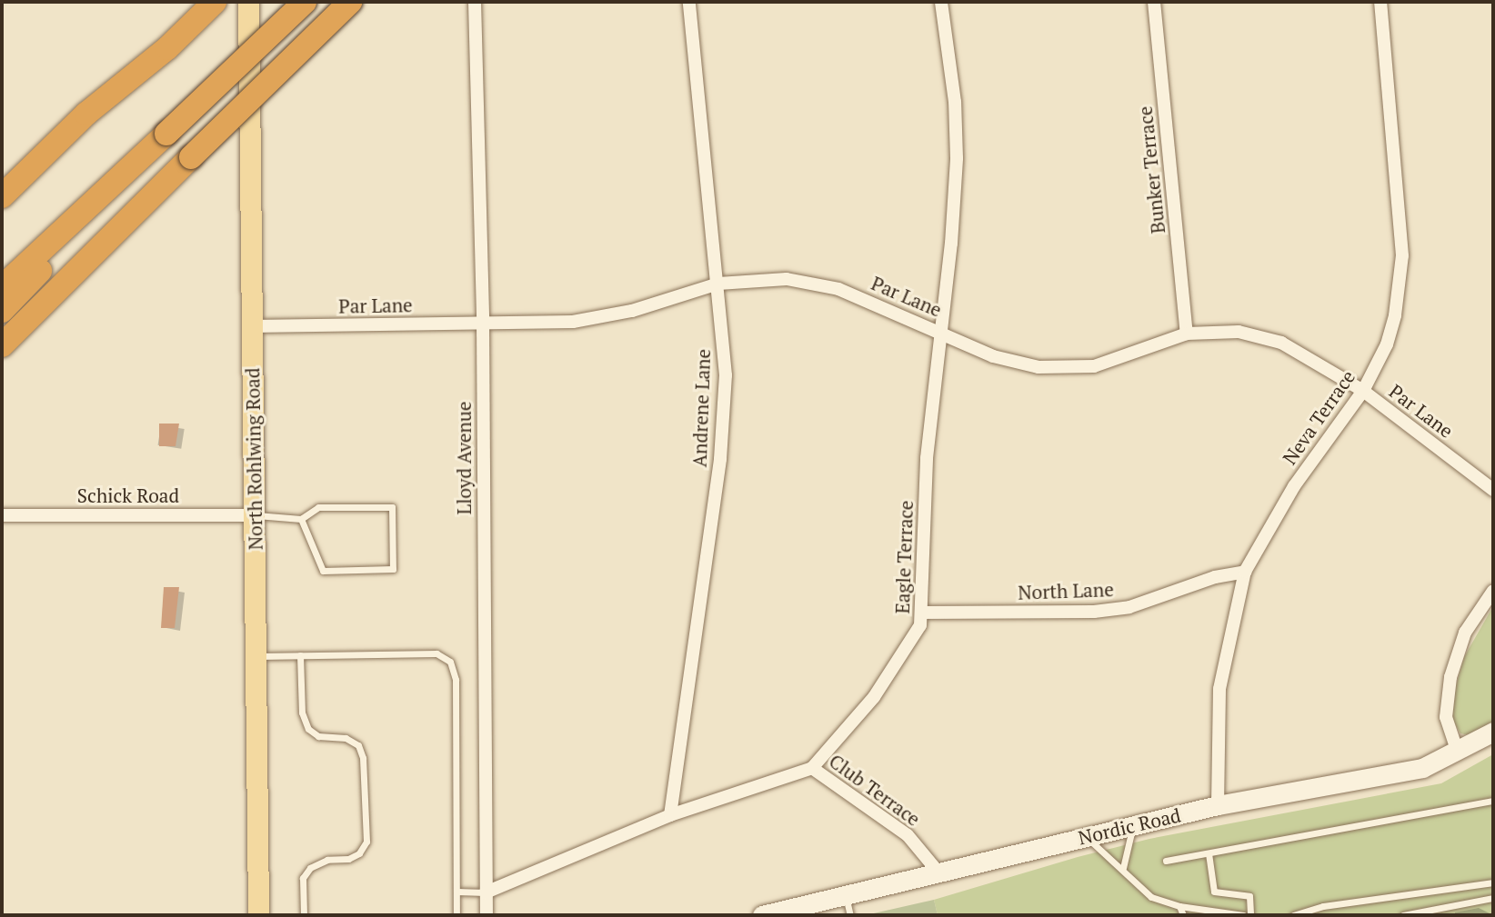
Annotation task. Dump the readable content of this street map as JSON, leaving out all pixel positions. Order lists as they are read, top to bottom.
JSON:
{
  "streets": {
    "main road": ["North Rohlwing Road"],
    "street": [
      "Bunker Terrace",
      "Par Lane",
      "Andrene Lane",
      "Neva Terrace",
      "Lloyd Avenue",
      "Schick Road",
      "Eagle Terrace",
      "North Lane",
      "Club Terrace",
      "Nordic Road"
    ]
  },
  "crossings": [
    ["Bunker Terrace", "Par Lane"],
    ["Par Lane", "Andrene Lane"],
    ["Par Lane", "Neva Terrace"],
    ["Par Lane", "Lloyd Avenue"],
    ["Par Lane", "North Rohlwing Road"],
    ["Par Lane", "Eagle Terrace"],
    ["Neva Terrace", "North Lane"],
    ["Neva Terrace", "Nordic Road"],
    ["North Rohlwing Road", "Schick Road"],
    ["Eagle Terrace", "North Lane"],
    ["Eagle Terrace", "Club Terrace"],
    ["Club Terrace", "Nordic Road"]
  ]
}
